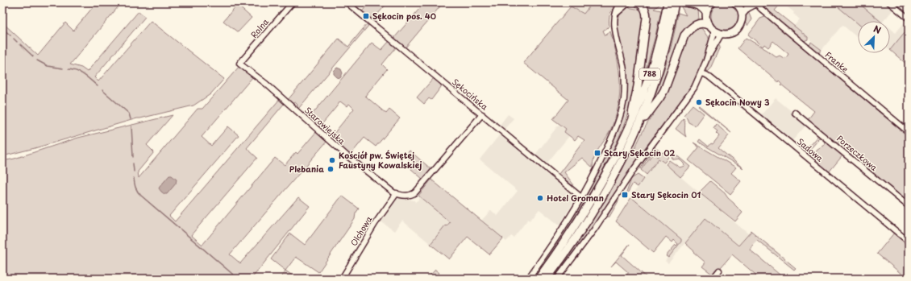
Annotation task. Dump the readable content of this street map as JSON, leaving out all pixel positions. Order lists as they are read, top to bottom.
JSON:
{
  "streets": {
    "main road": ["788"],
    "street": [
      "Rolna",
      "Franke",
      "Sękocińska",
      "Starowiejska",
      "Sadowa",
      "Porzeczkowa",
      "Olchowa"
    ]
  },
  "crossings": [
    ["Rolna", "Starowiejska"],
    ["Starowiejska", "Olchowa"]
  ],
  "places": {
    "transit": ["Sękocin pos. 40", "Stary Sękocin 02", "Stary Sękocin 01"],
    "other": [
      "Sękocin Nowy 3",
      "Kościół pw. Świętej Faustyny Kowalskiej",
      "Plebania",
      "Hotel Groman"
    ]
  },
  "north": "top right"
}
